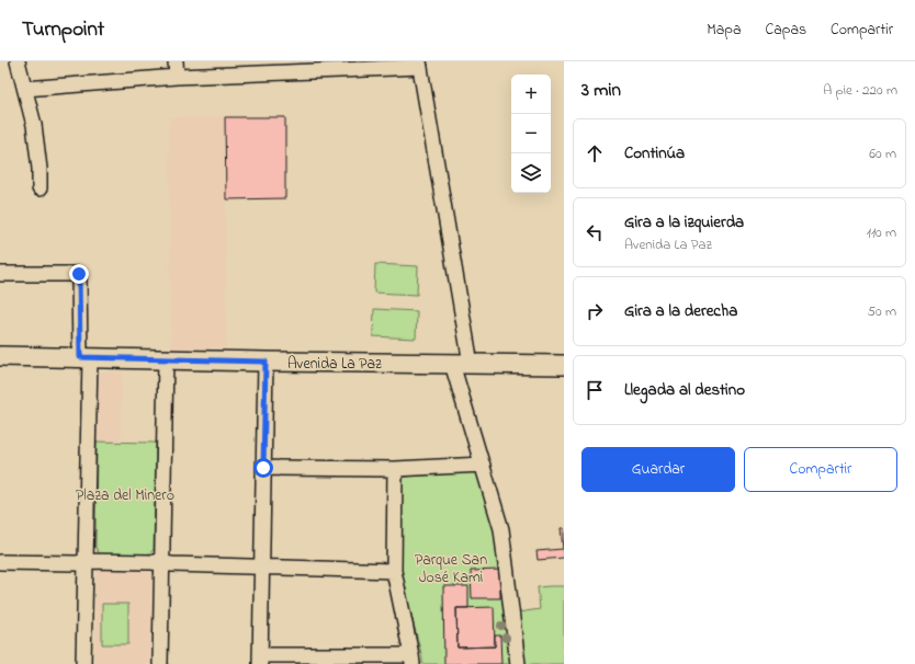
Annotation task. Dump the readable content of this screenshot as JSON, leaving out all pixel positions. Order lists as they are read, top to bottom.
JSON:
{
  "streets": {
    "main road": ["Avenida La Paz"]
  },
  "parks": ["Plaza del Minero", "Parque San José Kami"],
  "page": {
    "header": "Turnpoint",
    "nav": ["Mapa", "Capas", "Compartir"],
    "heading": ["3 min", "A pie · 220 m"],
    "map_buttons": ["+", "−"],
    "list": [
      ["Continúa", "60 m"],
      ["Gira a la izquierda", "Avenida La Paz", "110 m"],
      ["Gira a la derecha", "50 m"],
      "Llegada al destino"
    ],
    "buttons": ["Guardar", "Compartir"]
  }
}
